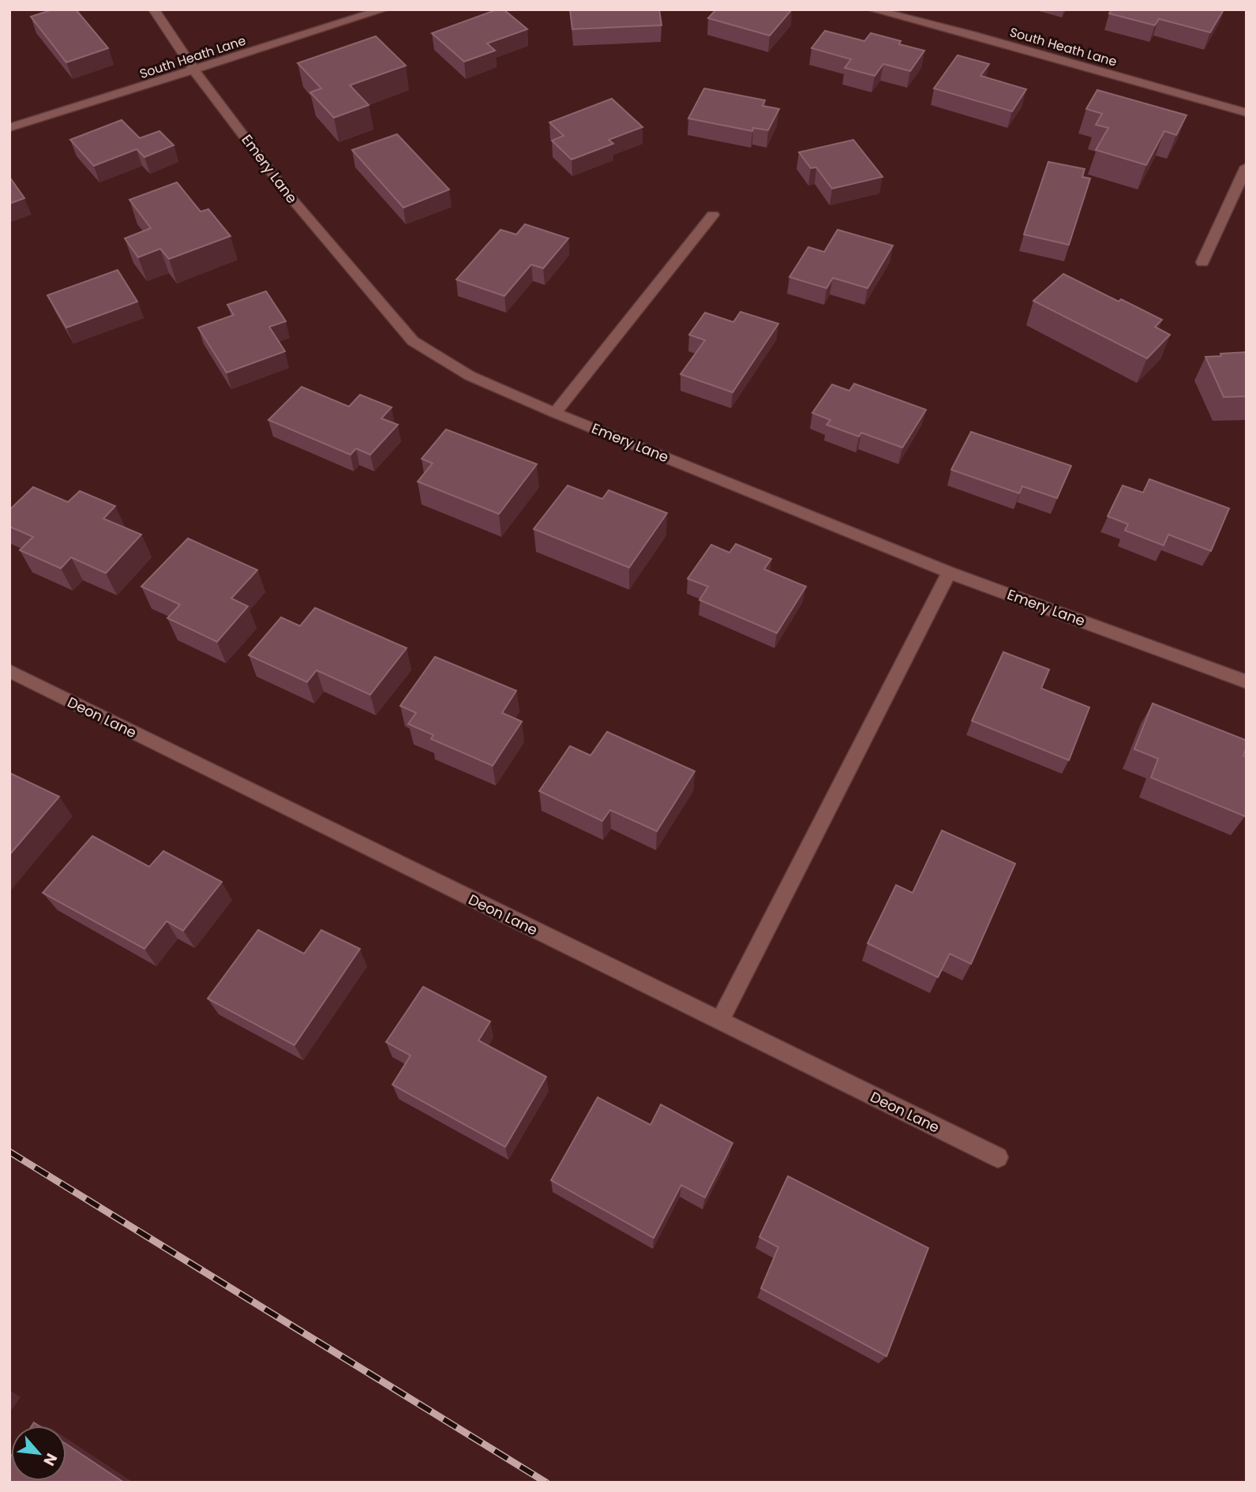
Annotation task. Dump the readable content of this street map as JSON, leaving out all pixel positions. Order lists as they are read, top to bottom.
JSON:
{
  "streets": {
    "street": ["South Heath Lane", "Emery Lane", "Deon Lane"]
  },
  "crossings": [
    ["South Heath Lane", "Emery Lane"]
  ],
  "north": "bottom right"
}
